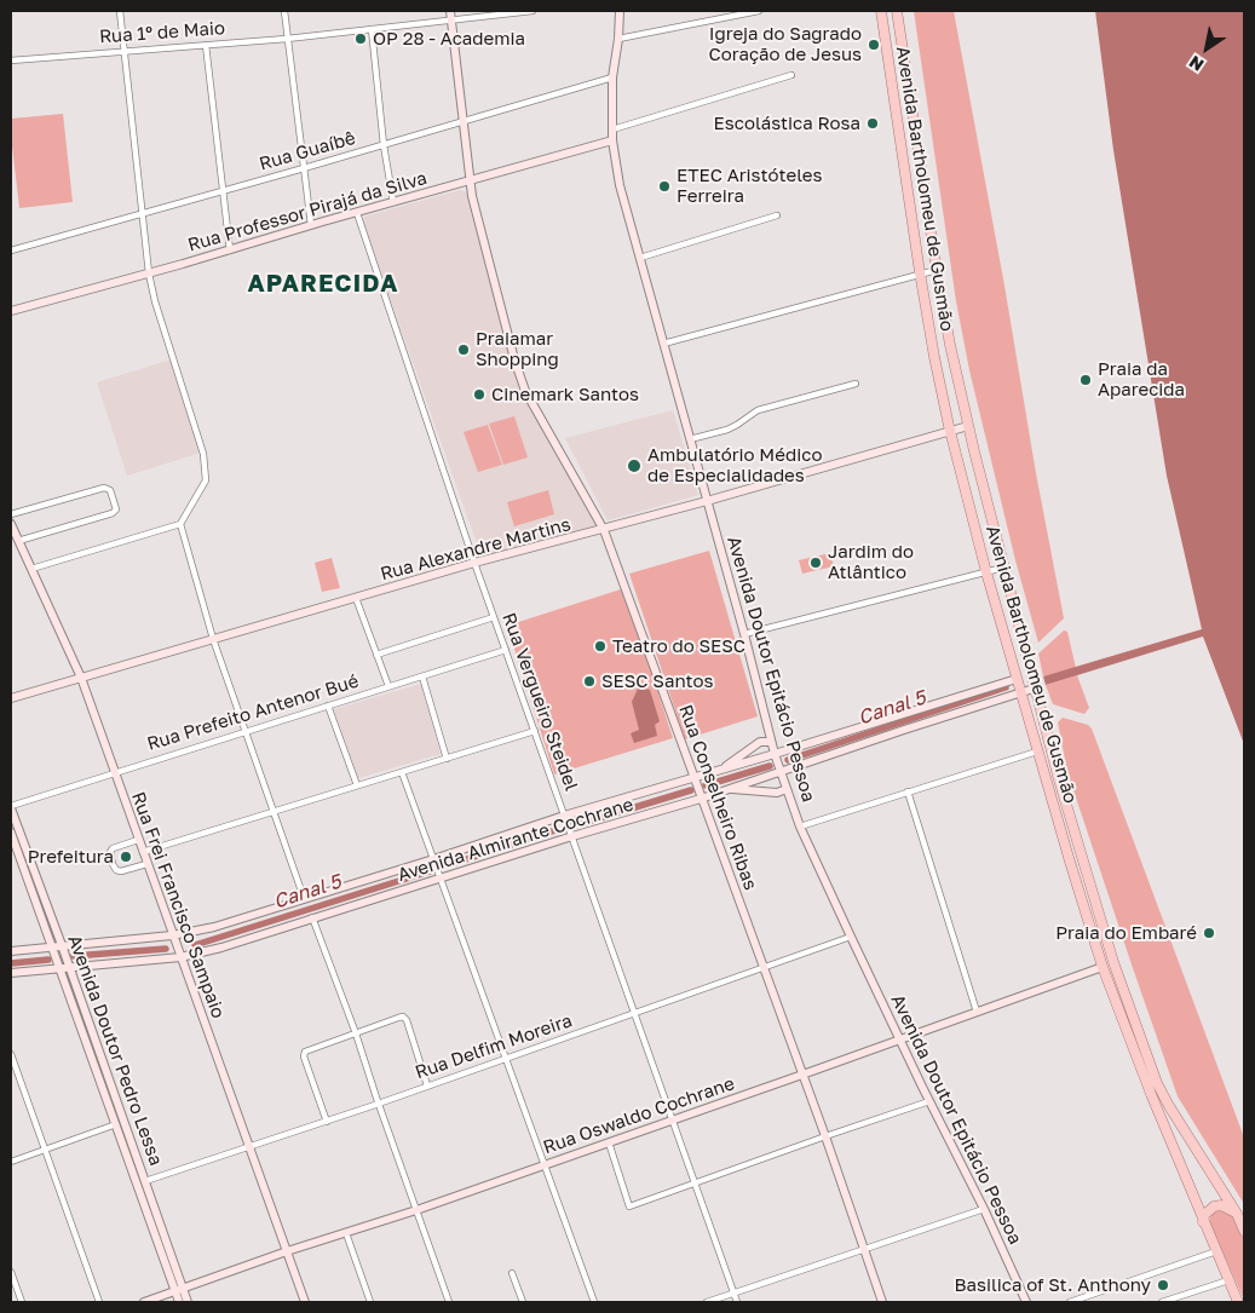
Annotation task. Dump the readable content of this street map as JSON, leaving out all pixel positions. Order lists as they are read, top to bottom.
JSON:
{
  "streets": {
    "main road": [
      "Avenida Bartholomeu de Gusmão",
      "Rua Professor Pirajá da Silva",
      "Rua Alexandre Martins",
      "Avenida Doutor Epitácio Pessoa",
      "Rua Conselheiro Ribas",
      "Avenida Almirante Cochrane",
      "Rua Frei Francisco Sampaio",
      "Avenida Doutor Pedro Lessa",
      "Rua Oswaldo Cochrane"
    ],
    "street": [
      "Rua 1º de Maio",
      "Rua Guaíbê",
      "Rua Vergueiro Steidel",
      "Rua Prefeito Antenor Bué",
      "Rua Delfim Moreira"
    ]
  },
  "crossings": [
    ["Rua 1º de Maio", "Rua Conselheiro Ribas"],
    ["Rua Guaíbê", "Avenida Doutor Epitácio Pessoa"],
    ["Rua Guaíbê", "Rua Conselheiro Ribas"],
    ["Avenida Bartholomeu de Gusmão", "Rua Alexandre Martins"],
    ["Avenida Bartholomeu de Gusmão", "Avenida Almirante Cochrane"],
    ["Avenida Bartholomeu de Gusmão", "Rua Oswaldo Cochrane"],
    ["Rua Professor Pirajá da Silva", "Avenida Doutor Epitácio Pessoa"],
    ["Rua Professor Pirajá da Silva", "Rua Vergueiro Steidel"],
    ["Rua Professor Pirajá da Silva", "Rua Conselheiro Ribas"],
    ["Rua Alexandre Martins", "Avenida Doutor Epitácio Pessoa"],
    ["Rua Alexandre Martins", "Rua Vergueiro Steidel"],
    ["Rua Alexandre Martins", "Rua Conselheiro Ribas"],
    ["Rua Alexandre Martins", "Rua Frei Francisco Sampaio"],
    ["Avenida Doutor Epitácio Pessoa", "Avenida Almirante Cochrane"],
    ["Avenida Doutor Epitácio Pessoa", "Rua Delfim Moreira"],
    ["Avenida Doutor Epitácio Pessoa", "Rua Oswaldo Cochrane"],
    ["Rua Vergueiro Steidel", "Rua Prefeito Antenor Bué"],
    ["Rua Vergueiro Steidel", "Avenida Almirante Cochrane"],
    ["Rua Vergueiro Steidel", "Rua Delfim Moreira"],
    ["Rua Vergueiro Steidel", "Rua Oswaldo Cochrane"],
    ["Rua Prefeito Antenor Bué", "Rua Frei Francisco Sampaio"],
    ["Rua Prefeito Antenor Bué", "Avenida Doutor Pedro Lessa"],
    ["Rua Conselheiro Ribas", "Avenida Almirante Cochrane"],
    ["Rua Conselheiro Ribas", "Rua Delfim Moreira"],
    ["Rua Conselheiro Ribas", "Rua Oswaldo Cochrane"],
    ["Avenida Almirante Cochrane", "Rua Frei Francisco Sampaio"],
    ["Avenida Almirante Cochrane", "Avenida Doutor Pedro Lessa"],
    ["Rua Frei Francisco Sampaio", "Rua Delfim Moreira"],
    ["Rua Frei Francisco Sampaio", "Rua Oswaldo Cochrane"],
    ["Rua Delfim Moreira", "Avenida Doutor Pedro Lessa"],
    ["Avenida Doutor Pedro Lessa", "Rua Oswaldo Cochrane"]
  ],
  "districts": ["APARECIDA"],
  "water": ["Canal 5"],
  "places": [
    "OP 28 - Academia",
    "Igreja do Sagrado Coração de Jesus",
    "Escolástica Rosa",
    "ETEC Aristóteles Ferreira",
    "Praiamar Shopping",
    "Praia da Aparecida",
    "Cinemark Santos",
    "Ambulatório Médico de Especialidades",
    "Jardim do Atlântico",
    "Teatro do SESC",
    "SESC Santos",
    "Prefeitura",
    "Praia do Embaré",
    "Basilica of St. Anthony"
  ],
  "north": "bottom left"
}
